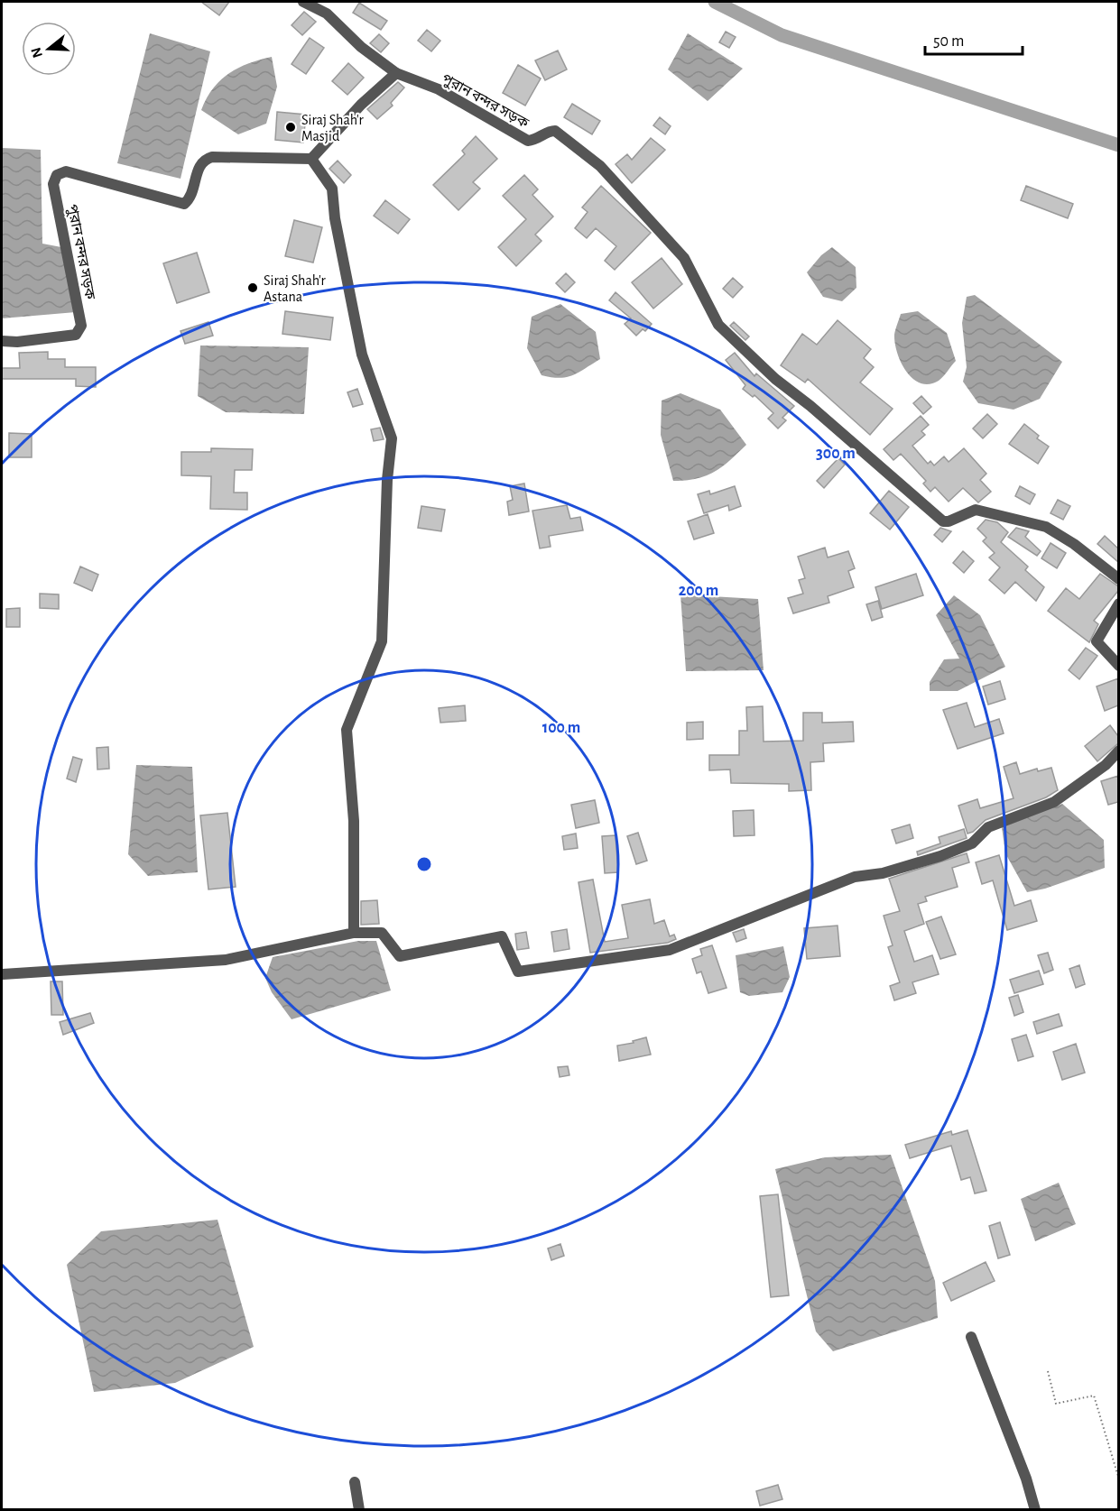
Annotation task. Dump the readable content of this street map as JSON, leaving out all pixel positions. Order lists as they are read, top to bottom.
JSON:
{
  "streets": {
    "street": ["পুরান বন্দর সড়ক"]
  },
  "places": ["Siraj Shah'r Masjid", "Siraj Shah'r Astana"],
  "scale_bar": "50 m",
  "north": "left",
  "rings": ["300 m", "200 m", "100 m"]
}
